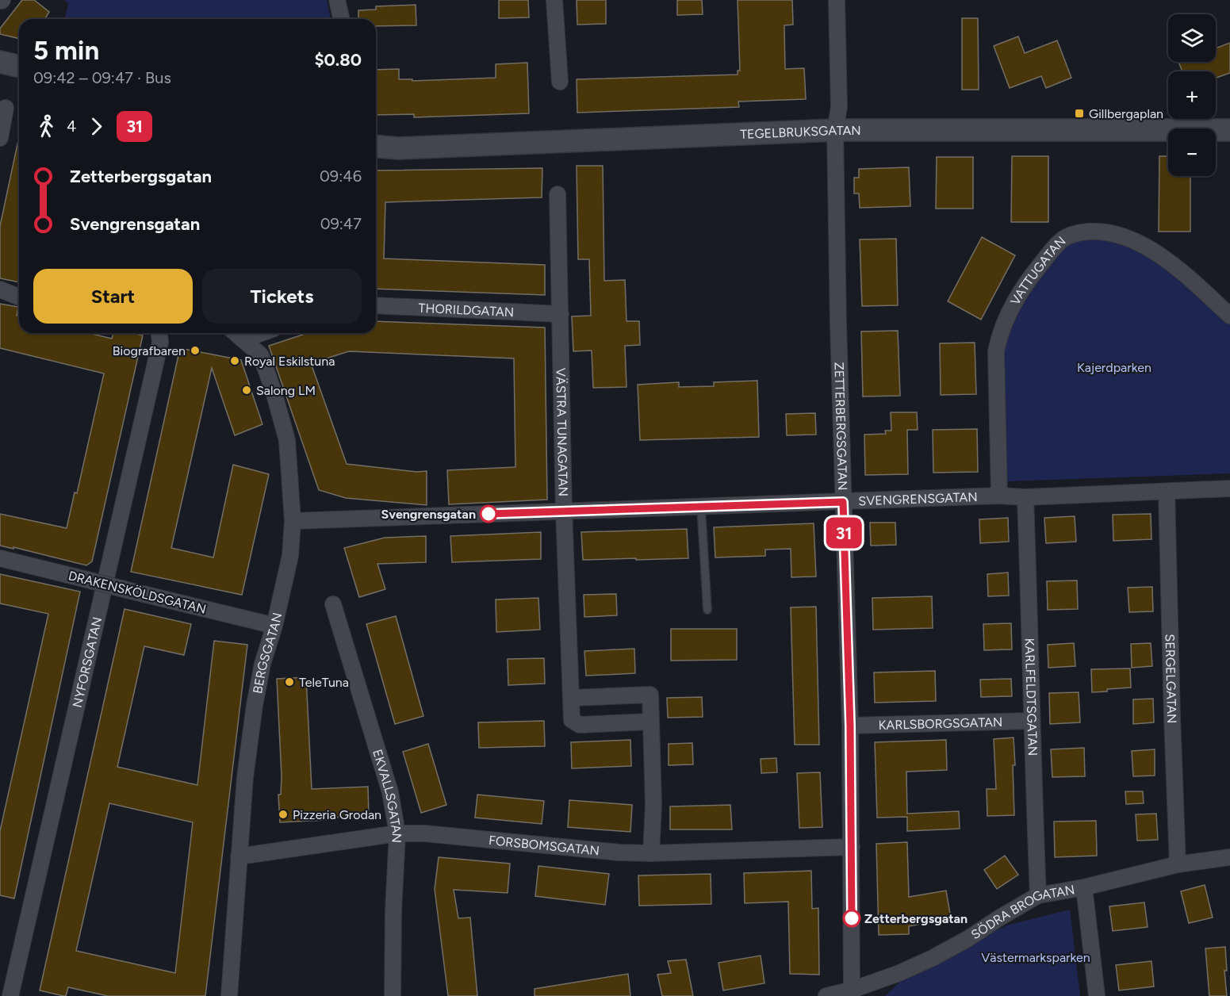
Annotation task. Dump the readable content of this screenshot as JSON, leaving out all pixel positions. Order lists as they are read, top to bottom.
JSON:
{
  "streets": {
    "street": [
      "TEGELBRUKSGATAN",
      "VATTUGATAN",
      "THORILDGATAN",
      "ZETTERBERGSGATAN",
      "VÄSTRA TUNAGATAN",
      "SVENGRENSGATAN",
      "DRAKENSKÖLDSGATAN",
      "BERGSGATAN",
      "NYFORSGATAN",
      "SERGELGATAN",
      "KARLFELDTSGATAN",
      "KARLSBORGSGATAN",
      "EKVALLSGATAN",
      "FORSBOMSGATAN",
      "SÖDRA BROGATAN"
    ]
  },
  "crossings": [
    ["TEGELBRUKSGATAN", "ZETTERBERGSGATAN"],
    ["VATTUGATAN", "SVENGRENSGATAN"],
    ["THORILDGATAN", "VÄSTRA TUNAGATAN"],
    ["ZETTERBERGSGATAN", "SVENGRENSGATAN"],
    ["ZETTERBERGSGATAN", "KARLSBORGSGATAN"],
    ["ZETTERBERGSGATAN", "FORSBOMSGATAN"],
    ["ZETTERBERGSGATAN", "SÖDRA BROGATAN"],
    ["VÄSTRA TUNAGATAN", "SVENGRENSGATAN"],
    ["SVENGRENSGATAN", "BERGSGATAN"],
    ["SVENGRENSGATAN", "SERGELGATAN"],
    ["SVENGRENSGATAN", "KARLFELDTSGATAN"],
    ["DRAKENSKÖLDSGATAN", "BERGSGATAN"],
    ["BERGSGATAN", "FORSBOMSGATAN"],
    ["SERGELGATAN", "SÖDRA BROGATAN"],
    ["KARLFELDTSGATAN", "KARLSBORGSGATAN"],
    ["KARLFELDTSGATAN", "SÖDRA BROGATAN"],
    ["EKVALLSGATAN", "FORSBOMSGATAN"]
  ],
  "parks": ["Kajerdparken", "Västermarksparken"],
  "places": {
    "transit": ["Gillbergaplan"],
    "other": [
      "Biografbaren",
      "Royal Eskilstuna",
      "Salong LM",
      "Svengrensgatan",
      "TeleTuna",
      "Pizzeria Grodan",
      "Zetterbergsgatan"
    ]
  },
  "lines": ["bus line 31"],
  "page": {
    "on_map": "31",
    "map_buttons": ["+", "−"],
    "heading": ["5 min", "09:42 – 09:47 · Bus", "$0.80"],
    "legs": ["4", "31"],
    "list": [
      {
        "name": "Zetterbergsgatan",
        "value": "09:46"
      },
      {
        "name": "Svengrensgatan",
        "value": "09:47"
      }
    ],
    "buttons": ["Start", "Tickets"]
  }
}
